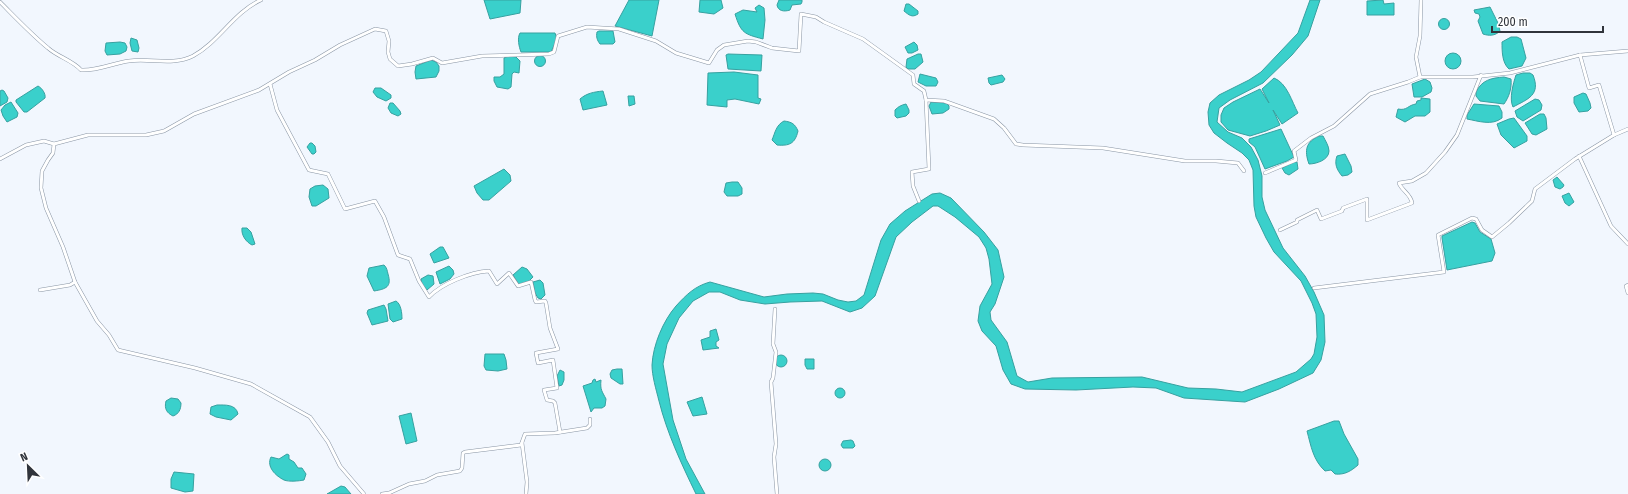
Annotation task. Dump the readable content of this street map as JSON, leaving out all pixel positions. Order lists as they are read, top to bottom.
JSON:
{
  "scale_bar": "200 m",
  "north": "top left"
}
